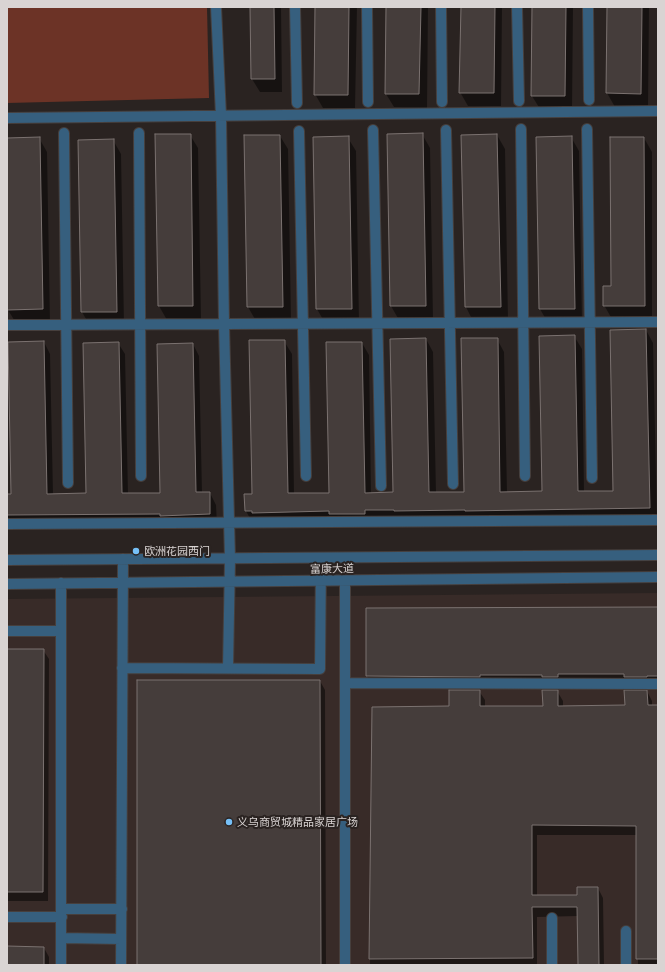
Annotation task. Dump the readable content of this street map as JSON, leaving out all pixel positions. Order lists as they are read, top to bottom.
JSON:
{
  "streets": {
    "street": ["富康大道"]
  },
  "places": ["欧洲花园西门", "义乌商贸城精品家居广场"]
}
